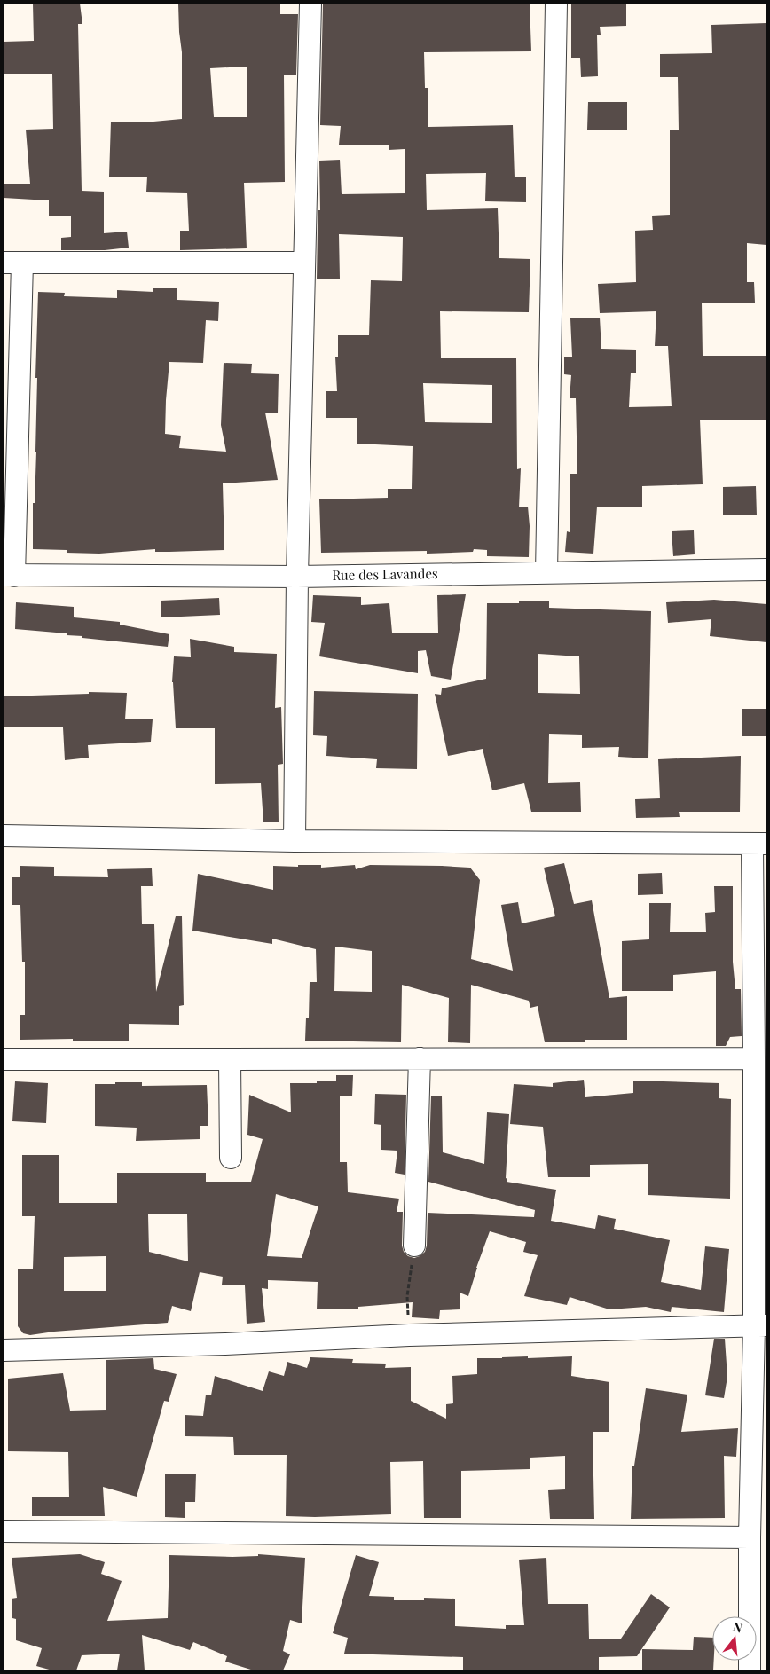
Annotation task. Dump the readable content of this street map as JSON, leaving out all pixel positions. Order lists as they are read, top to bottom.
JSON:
{
  "streets": {
    "street": ["Rue des Lavandes"]
  },
  "north": "top"
}
